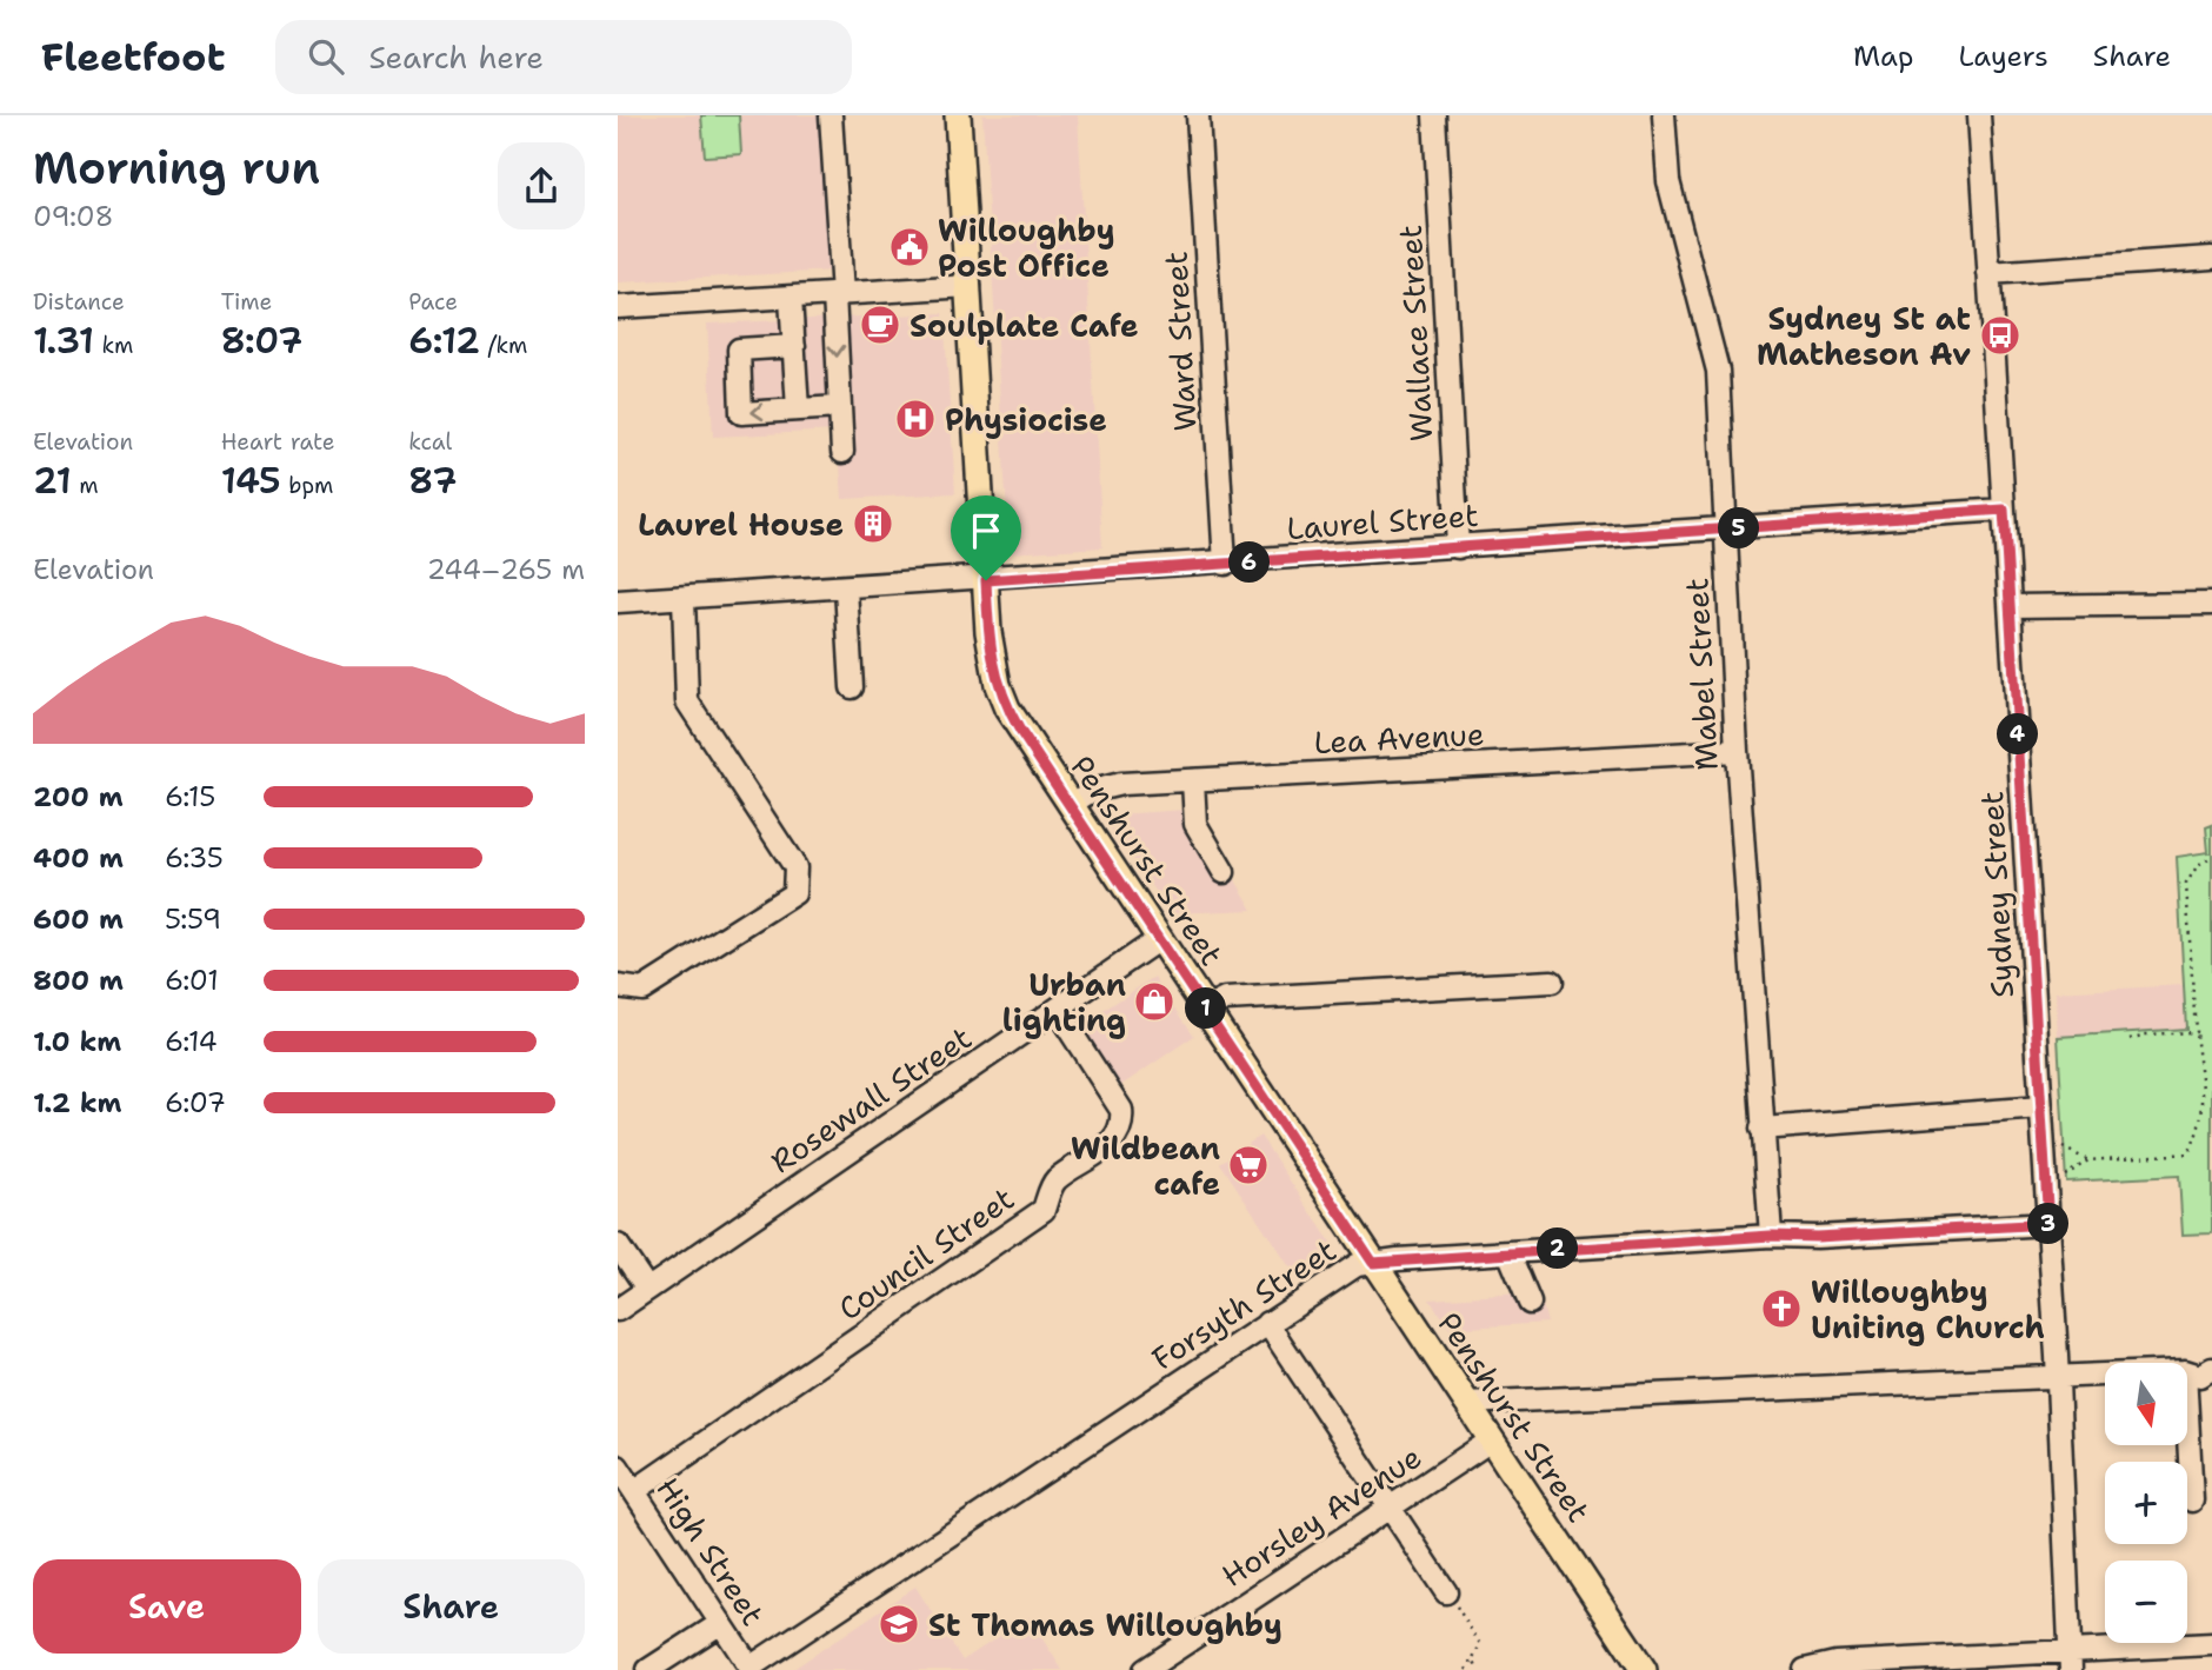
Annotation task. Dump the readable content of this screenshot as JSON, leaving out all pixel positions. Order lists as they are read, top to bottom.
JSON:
{
  "streets": {
    "main road": ["Penshurst Street"],
    "street": [
      "Wallace Street",
      "Ward Street",
      "Laurel Street",
      "Mabel Street",
      "Lea Avenue",
      "Sydney Street",
      "Rosewall Street",
      "Council Street",
      "Forsyth Street",
      "Horsley Avenue",
      "High Street"
    ]
  },
  "crossings": [
    ["Wallace Street", "Laurel Street"],
    ["Ward Street", "Laurel Street"],
    ["Laurel Street", "Mabel Street"],
    ["Laurel Street", "Penshurst Street"],
    ["Laurel Street", "Sydney Street"],
    ["Mabel Street", "Lea Avenue"],
    ["Mabel Street", "Forsyth Street"],
    ["Lea Avenue", "Penshurst Street"],
    ["Penshurst Street", "Rosewall Street"],
    ["Penshurst Street", "Forsyth Street"],
    ["Penshurst Street", "Horsley Avenue"],
    ["Sydney Street", "Forsyth Street"],
    ["Rosewall Street", "Council Street"],
    ["Council Street", "High Street"],
    ["Forsyth Street", "High Street"]
  ],
  "places": {
    "public building": ["Willoughby Post Office"],
    "cafe": ["Soulplate Cafe"],
    "bus stop": ["Sydney St at Matheson Av"],
    "hospital": ["Physiocise"],
    "building": ["Laurel House"],
    "shop": ["Urban lighting"],
    "supermarket": ["Wildbean cafe"],
    "church": ["Willoughby Uniting Church"],
    "school or university": ["St Thomas Willoughby"]
  },
  "north": "bottom",
  "page": {
    "header": "Fleetfoot",
    "search": "Search here",
    "nav": ["Map", "Layers", "Share"],
    "heading": ["Morning run", "09:08"],
    "stats": [
      ["Distance", "1.31 km"],
      ["Time", "8:07"],
      ["Pace", "6:12 /km"],
      ["Elevation", "21 m"],
      ["Heart rate", "145 bpm"],
      ["kcal", "87"]
    ],
    "pins": [
      "5",
      "6",
      "4",
      "1",
      "3",
      "2"
    ],
    "chart": ["Elevation", "244–265 m"],
    "list": [
      {
        "name": "200 m",
        "note": "6:15"
      },
      {
        "name": "400 m",
        "note": "6:35"
      },
      {
        "name": "600 m",
        "note": "5:59"
      },
      {
        "name": "800 m",
        "note": "6:01"
      },
      {
        "name": "1.0 km",
        "note": "6:14"
      },
      {
        "name": "1.2 km",
        "note": "6:07"
      }
    ],
    "map_buttons": ["+", "−"],
    "buttons": ["Save", "Share"]
  }
}
